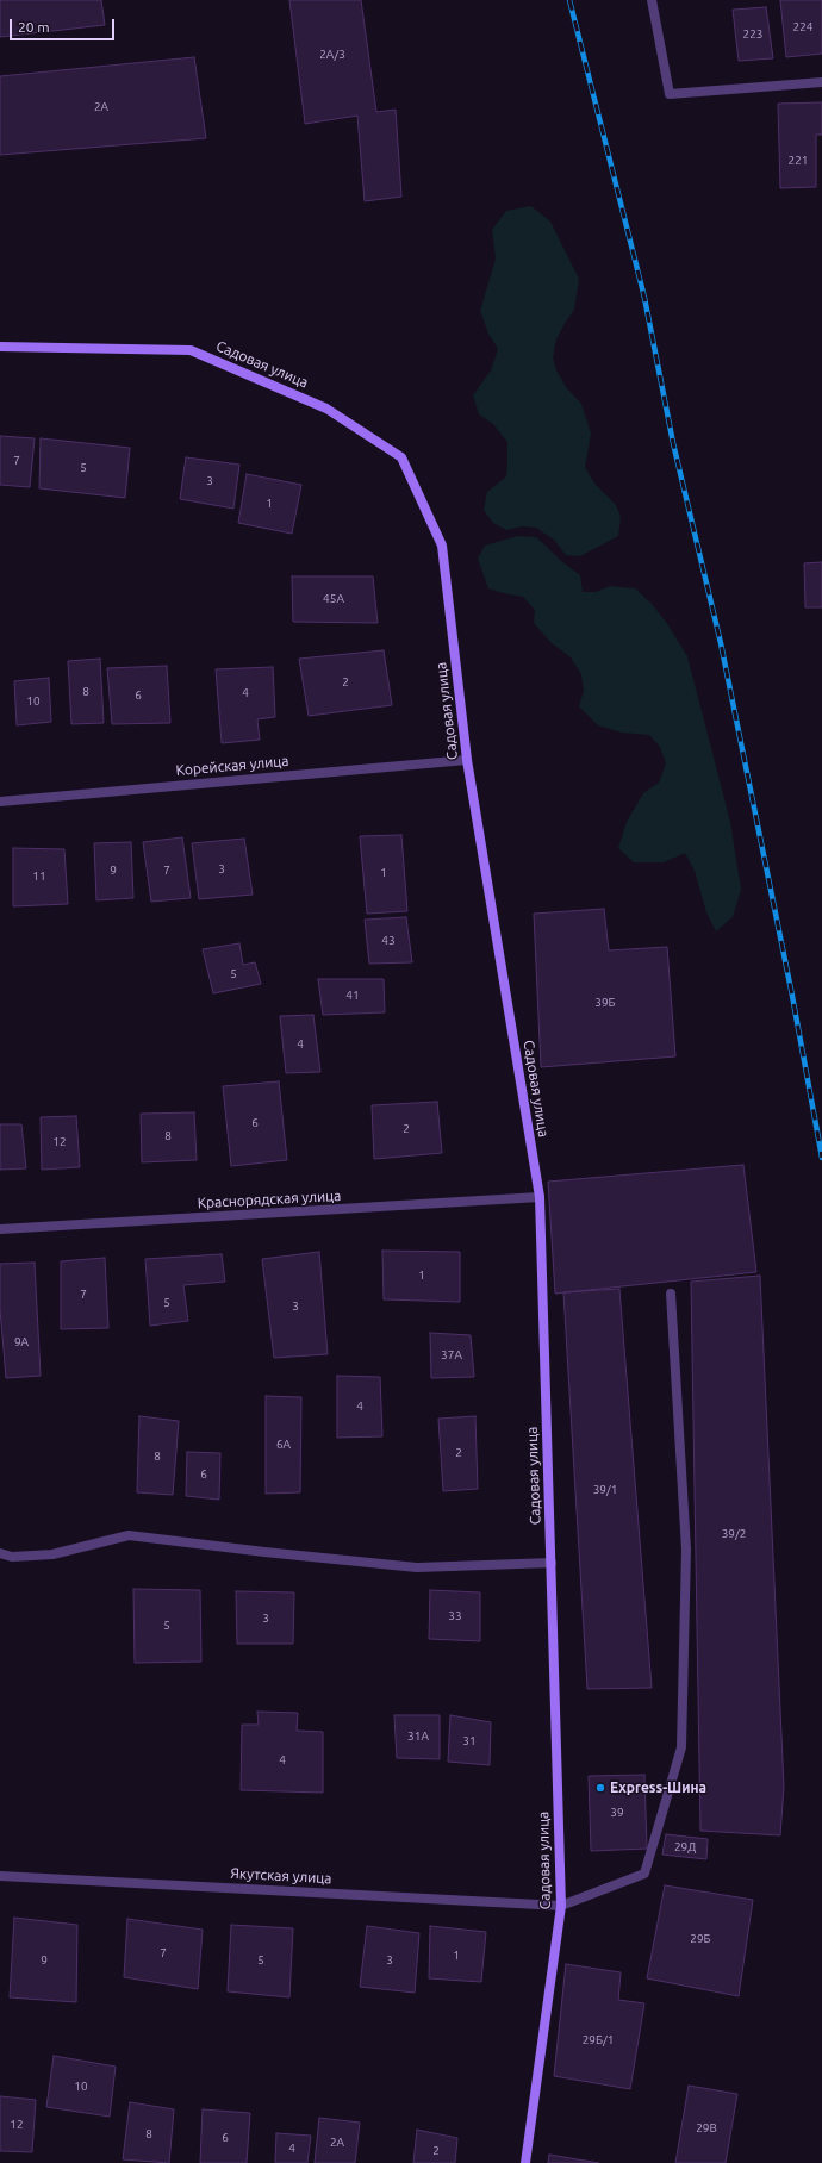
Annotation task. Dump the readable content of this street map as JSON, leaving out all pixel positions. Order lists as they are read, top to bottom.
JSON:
{
  "streets": {
    "street": [
      "Садовая улица",
      "Корейская улица",
      "Краснорядская улица",
      "Якутская улица"
    ]
  },
  "crossings": [
    ["Садовая улица", "Корейская улица"],
    ["Садовая улица", "Краснорядская улица"],
    ["Садовая улица", "Якутская улица"]
  ],
  "places": ["Express-Шина"],
  "house_numbers": [
    "224",
    "223",
    "2А/3",
    "2А",
    "221",
    "7",
    "5",
    "3",
    "1",
    "45А",
    "2",
    "8",
    "4",
    "6",
    "10",
    "3",
    "9",
    "7",
    "1",
    "11",
    "43",
    "5",
    "41",
    "39Б",
    "4",
    "6",
    "2",
    "8",
    "12",
    "1",
    "7",
    "5",
    "3",
    "9А",
    "37А",
    "4",
    "6А",
    "2",
    "8",
    "6",
    "39/1",
    "39/2",
    "33",
    "3",
    "5",
    "31А",
    "31",
    "4",
    "39",
    "29Д",
    "29Б",
    "7",
    "1",
    "9",
    "5",
    "3",
    "29Б/1",
    "10",
    "12",
    "29В",
    "8",
    "6",
    "2А",
    "4",
    "2"
  ],
  "scale_bar": "20 m"
}
